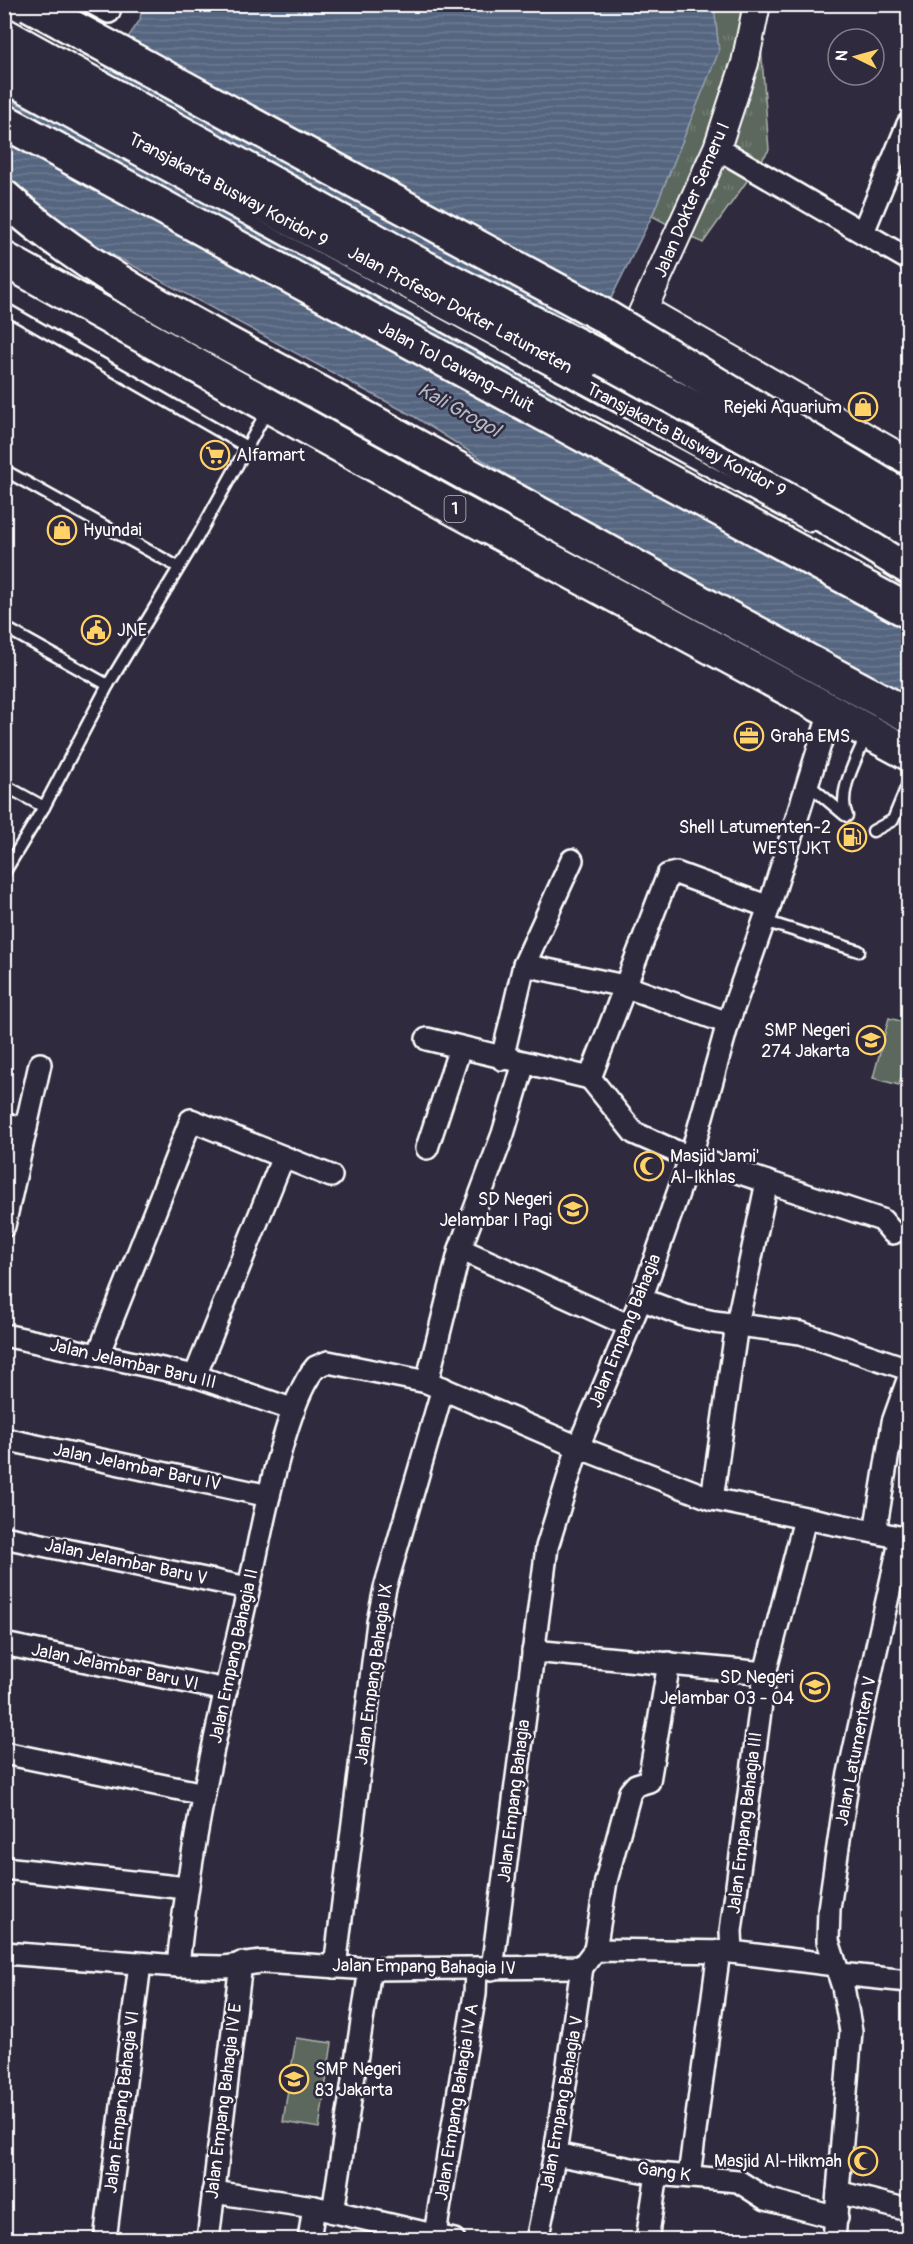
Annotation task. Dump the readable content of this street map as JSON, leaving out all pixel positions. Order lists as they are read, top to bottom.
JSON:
{
  "streets": {
    "highway": ["Jalan Profesor Dokter Latumeten", "Jalan Tol Cawang–Pluit", "1"],
    "street": [
      "Jalan Dokter Semeru I",
      "Jalan Empang Bahagia",
      "Jalan Jelambar Baru III",
      "Jalan Jelambar Baru IV",
      "Jalan Jelambar Baru V",
      "Jalan Empang Bahagia II",
      "Jalan Jelambar Baru VI",
      "Jalan Empang Bahagia IX",
      "Jalan Latumenten V",
      "Jalan Empang Bahagia III",
      "Jalan Empang Bahagia IV",
      "Jalan Empang Bahagia IV E",
      "Jalan Empang Bahagia VI",
      "Jalan Empang Bahagia IV A",
      "Jalan Empang Bahagia V",
      "Gang K"
    ],
    "lane": ["Transjakarta Busway Koridor 9"]
  },
  "crossings": [
    ["Transjakarta Busway Koridor 9", "Jalan Dokter Semeru I"],
    ["Transjakarta Busway Koridor 9", "Jalan Profesor Dokter Latumeten"],
    ["Jalan Dokter Semeru I", "Jalan Profesor Dokter Latumeten"],
    ["1", "Jalan Empang Bahagia"],
    ["Jalan Empang Bahagia", "Jalan Empang Bahagia IV"],
    ["Jalan Empang Bahagia", "Jalan Empang Bahagia IV A"],
    ["Jalan Jelambar Baru III", "Jalan Empang Bahagia II"],
    ["Jalan Jelambar Baru IV", "Jalan Empang Bahagia II"],
    ["Jalan Jelambar Baru V", "Jalan Empang Bahagia II"],
    ["Jalan Empang Bahagia II", "Jalan Jelambar Baru VI"],
    ["Jalan Empang Bahagia II", "Jalan Empang Bahagia IX"],
    ["Jalan Empang Bahagia II", "Jalan Empang Bahagia IV"],
    ["Jalan Empang Bahagia IX", "Jalan Empang Bahagia IV"],
    ["Jalan Latumenten V", "Jalan Empang Bahagia IV"],
    ["Jalan Latumenten V", "Gang K"],
    ["Jalan Empang Bahagia III", "Jalan Empang Bahagia IV"],
    ["Jalan Empang Bahagia III", "Gang K"],
    ["Jalan Empang Bahagia IV", "Jalan Empang Bahagia IV E"],
    ["Jalan Empang Bahagia IV", "Jalan Empang Bahagia VI"],
    ["Jalan Empang Bahagia IV", "Jalan Empang Bahagia IV A"],
    ["Jalan Empang Bahagia IV", "Jalan Empang Bahagia V"],
    ["Jalan Empang Bahagia V", "Gang K"]
  ],
  "water": ["Kali Grogol"],
  "places": {
    "shop": ["Rejeki Aquarium", "Hyundai"],
    "supermarket": ["Alfamart"],
    "public building": ["JNE"],
    "office": ["Graha EMS"],
    "fuel station": ["Shell Latumenten-2 WEST JKT"],
    "school or university": [
      "SMP Negeri 274 Jakarta",
      "SD Negeri Jelambar I Pagi",
      "SD Negeri Jelambar 03 - 04",
      "SMP Negeri 83 Jakarta"
    ],
    "mosque": ["Masjid Jami' Al-Ikhlas", "Masjid Al-Hikmah"]
  },
  "north": "left"
}
